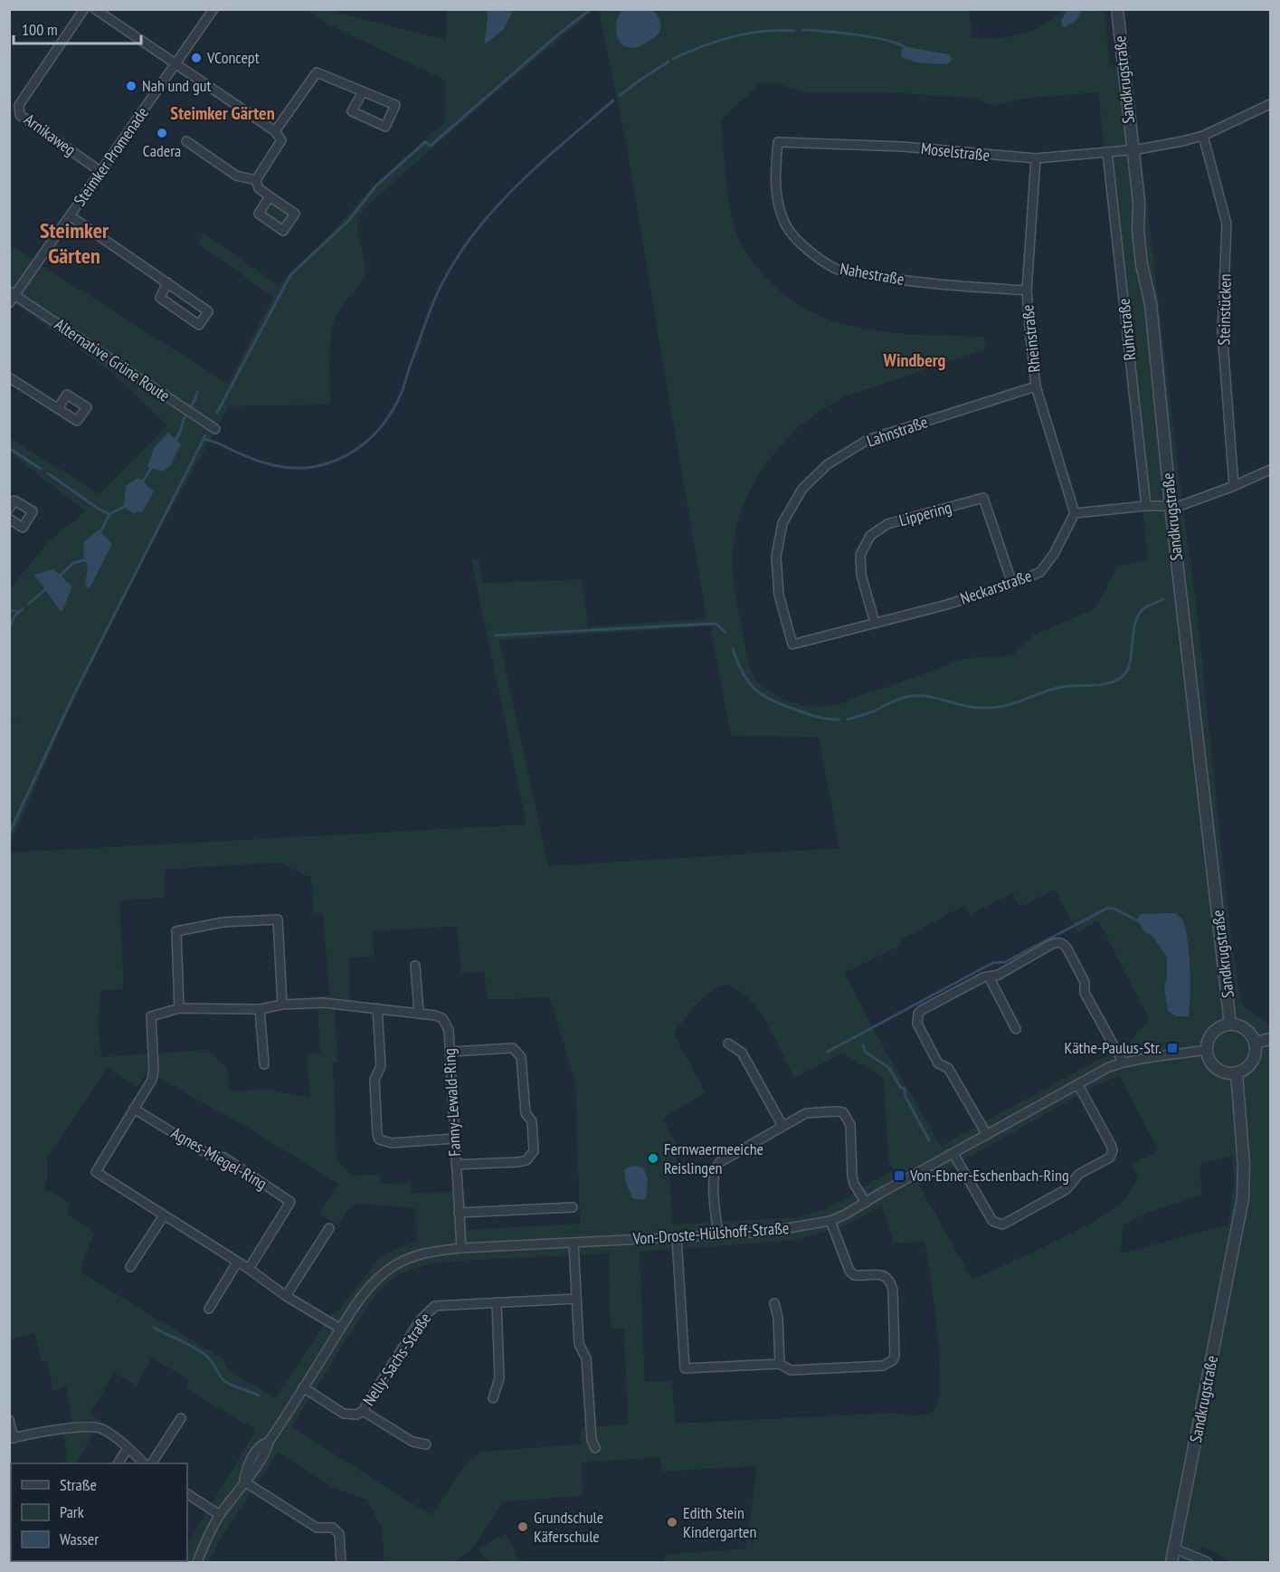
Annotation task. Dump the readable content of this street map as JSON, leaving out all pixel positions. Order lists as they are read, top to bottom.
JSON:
{
  "streets": {
    "street": [
      "Sandkrugstraße",
      "Arnikaweg",
      "Moselstraße",
      "Steimker Promenade",
      "Nahestraße",
      "Steinstücken",
      "Ruhrstraße",
      "Rheinstraße",
      "Alternative Grüne Route",
      "Lahnstraße",
      "Lippering",
      "Neckarstraße",
      "Fanny-Lewald-Ring",
      "Agnes-Miegel-Ring",
      "Von-Droste-Hülshoff-Straße",
      "Nelly-Sachs-Straße"
    ]
  },
  "crossings": [
    ["Sandkrugstraße", "Moselstraße"],
    ["Sandkrugstraße", "Von-Droste-Hülshoff-Straße"],
    ["Arnikaweg", "Steimker Promenade"],
    ["Moselstraße", "Nahestraße"],
    ["Moselstraße", "Steinstücken"],
    ["Moselstraße", "Ruhrstraße"],
    ["Moselstraße", "Rheinstraße"],
    ["Steimker Promenade", "Alternative Grüne Route"],
    ["Nahestraße", "Rheinstraße"],
    ["Rheinstraße", "Lahnstraße"],
    ["Rheinstraße", "Neckarstraße"],
    ["Lahnstraße", "Neckarstraße"],
    ["Lippering", "Neckarstraße"],
    ["Fanny-Lewald-Ring", "Agnes-Miegel-Ring"],
    ["Fanny-Lewald-Ring", "Von-Droste-Hülshoff-Straße"],
    ["Von-Droste-Hülshoff-Straße", "Nelly-Sachs-Straße"]
  ],
  "districts": ["Steimker Gärten", "Steimker Gärten", "Windberg"],
  "places": {
    "other": [
      "VConcept",
      "Nah und gut",
      "Cadera",
      "Fernwaermeeiche Reislingen",
      "Edith Stein Kindergarten",
      "Grundschule Käferschule"
    ],
    "transit": ["Käthe-Paulus-Str.", "Von-Ebner-Eschenbach-Ring"]
  },
  "legend": ["Straße", "Park", "Wasser"],
  "scale_bar": "100 m"
}
